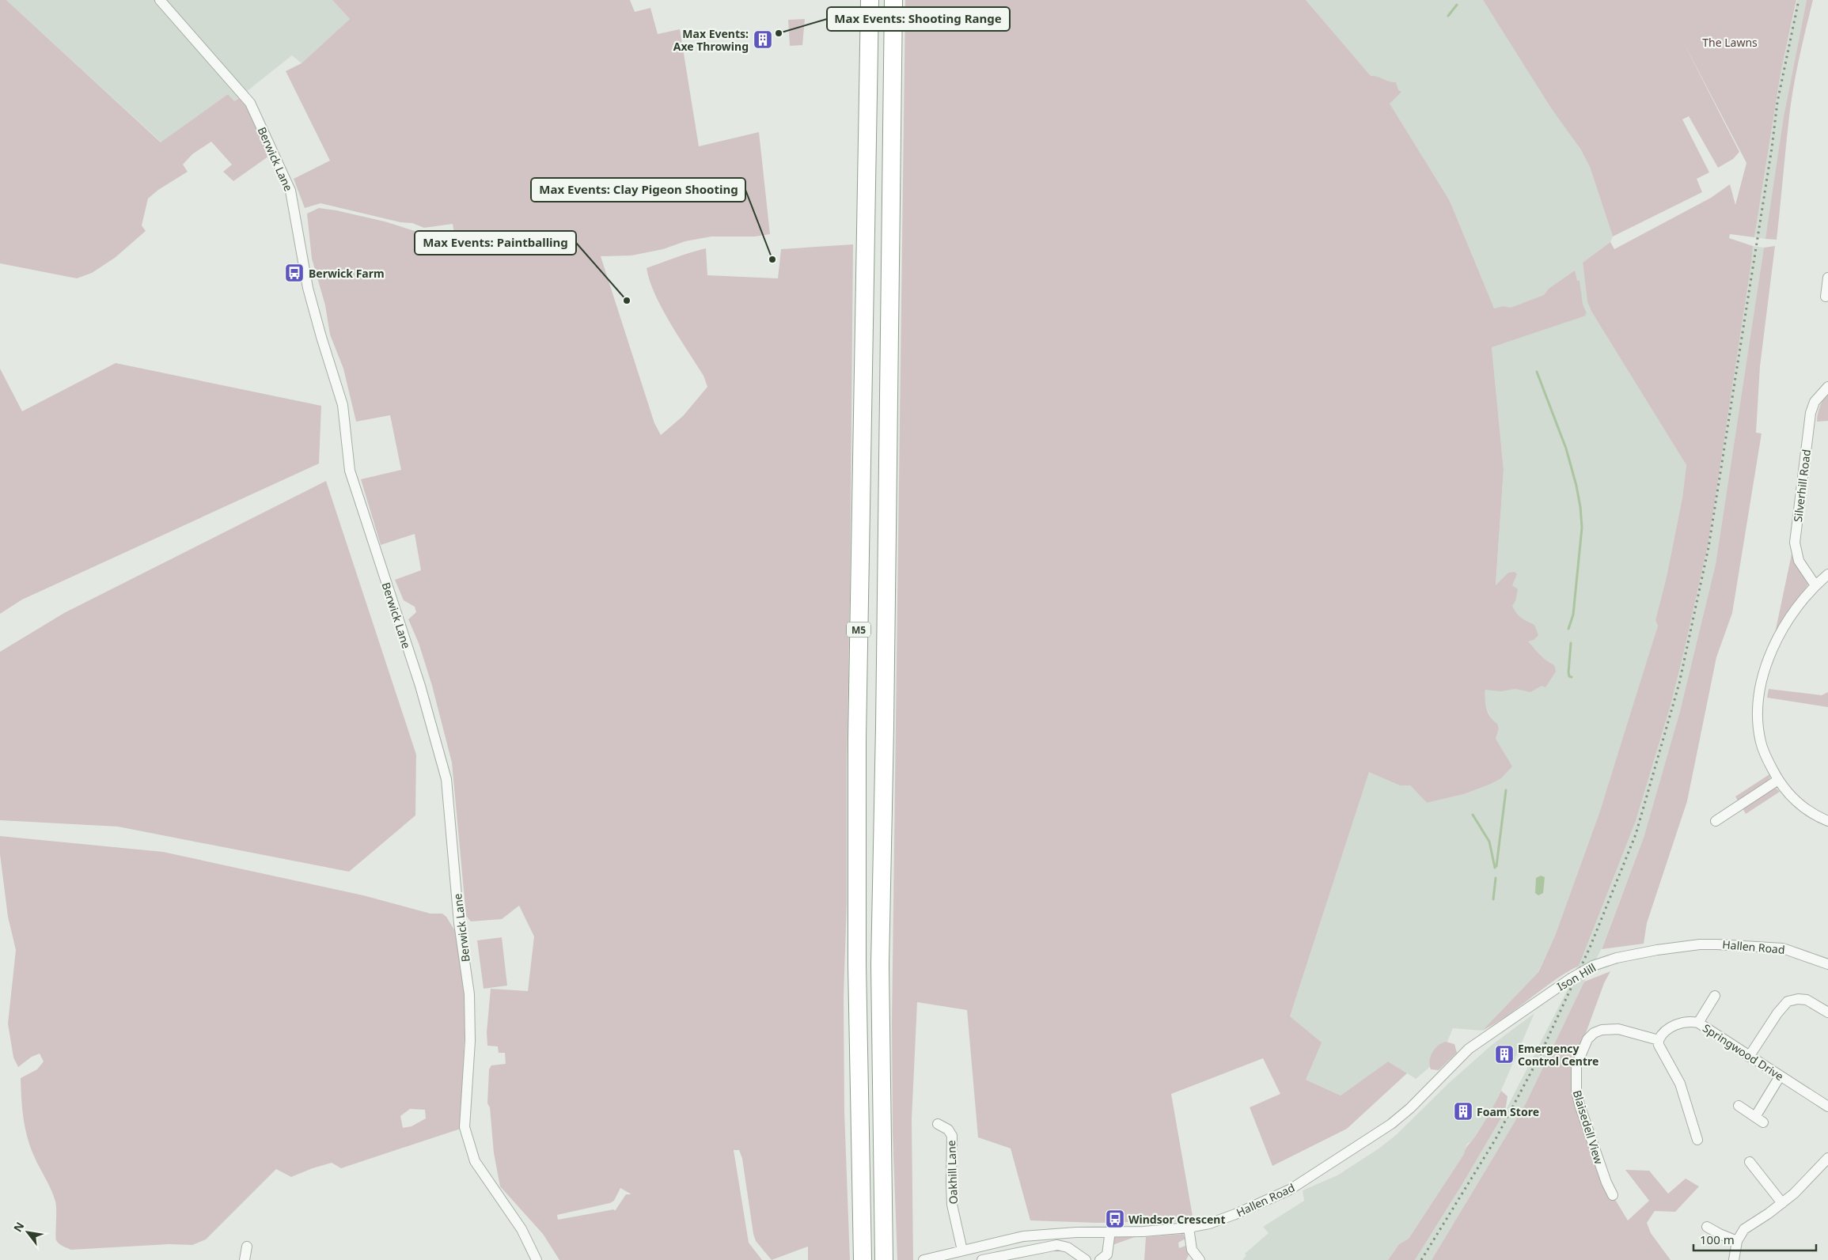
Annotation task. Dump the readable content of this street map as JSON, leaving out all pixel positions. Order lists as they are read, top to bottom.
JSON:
{
  "streets": {
    "highway": ["M5"],
    "street": [
      "Berwick Lane",
      "Silverhill Road",
      "Hallen Road",
      "Ison Hill",
      "Springwood Drive",
      "Blaisedell View",
      "Oakhill Lane"
    ]
  },
  "crossings": [
    ["Hallen Road", "Ison Hill"],
    ["Hallen Road", "Oakhill Lane"],
    ["Springwood Drive", "Blaisedell View"]
  ],
  "parks": ["The Lawns"],
  "places": {
    "other": ["Max Events: Shooting Range", "Max Events: Clay Pigeon Shooting", "Max Events: Paintballing"],
    "building": ["Max Events: Axe Throwing", "Emergency Control Centre", "Foam Store"],
    "bus stop": ["Berwick Farm", "Windsor Crescent"]
  },
  "scale_bar": "100 m",
  "north": "top left"
}
